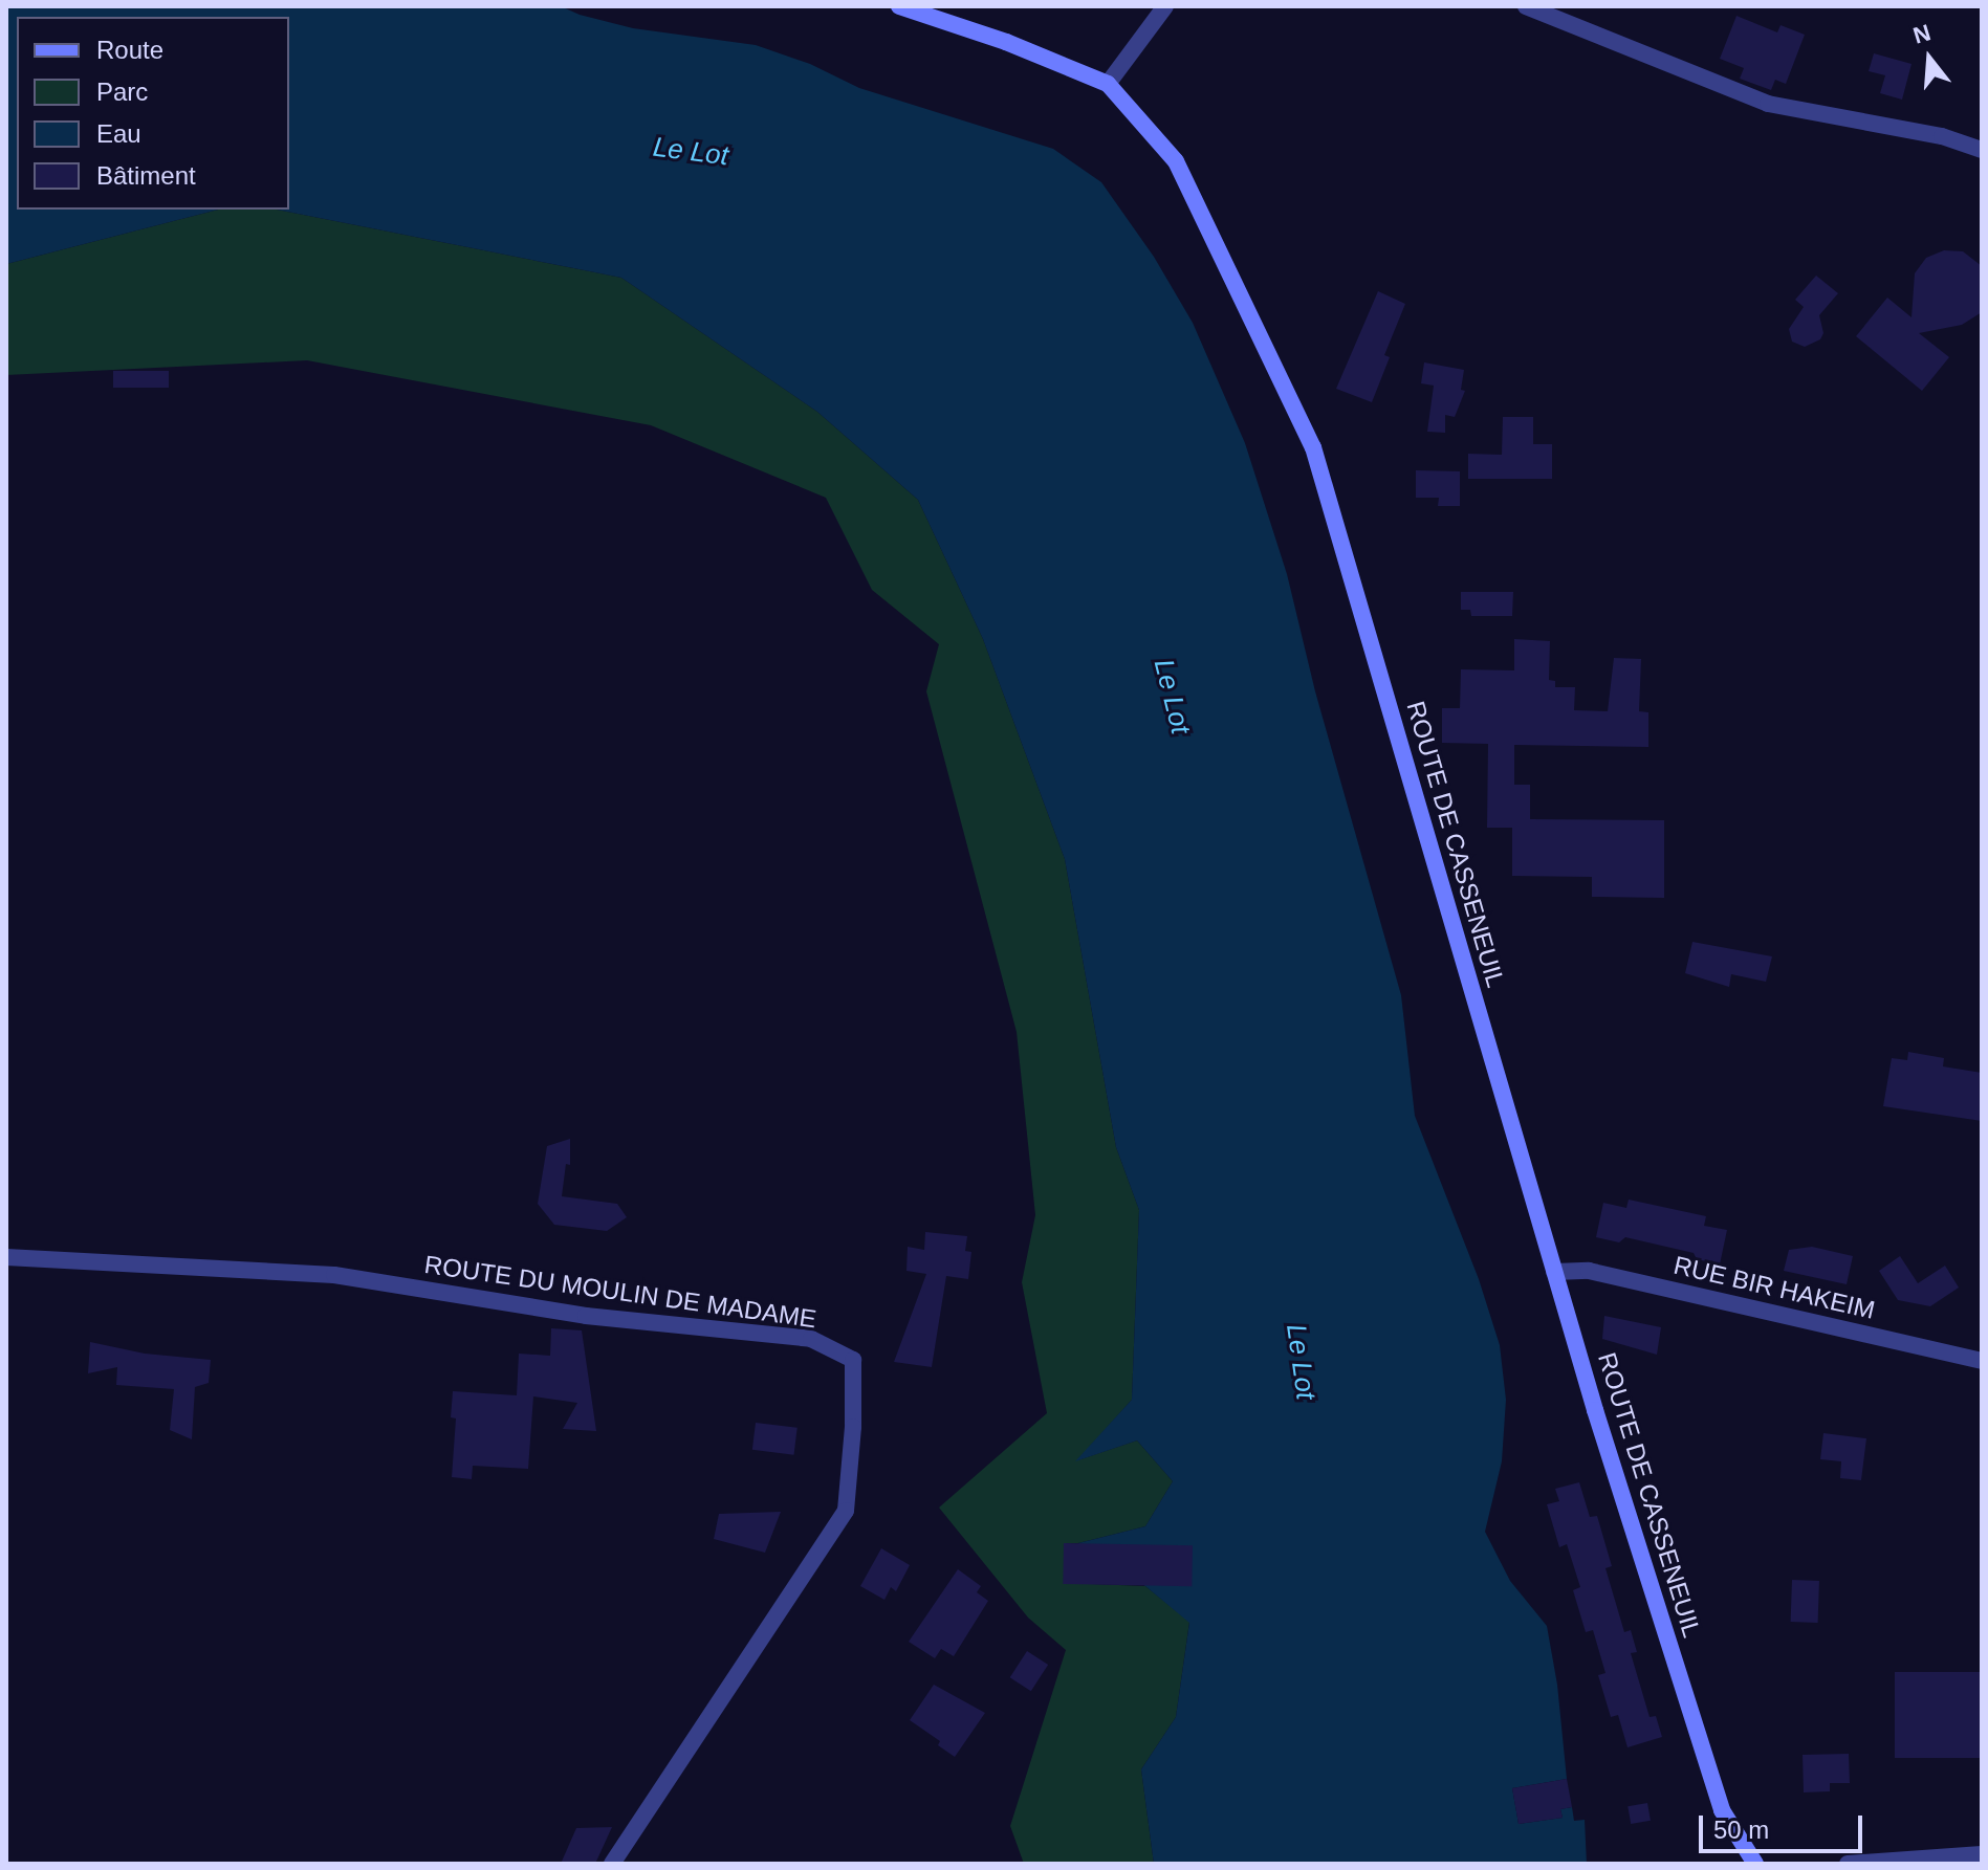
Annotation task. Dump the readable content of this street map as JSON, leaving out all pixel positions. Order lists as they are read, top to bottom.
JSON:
{
  "streets": {
    "main road": ["ROUTE DE CASSENEUIL"],
    "street": ["RUE BIR HAKEIM", "ROUTE DU MOULIN DE MADAME"]
  },
  "crossings": [
    ["ROUTE DE CASSENEUIL", "RUE BIR HAKEIM"]
  ],
  "water": ["Le Lot"],
  "legend": [
    "Route",
    "Parc",
    "Eau",
    "Bâtiment"
  ],
  "scale_bar": "50 m",
  "north": "top"
}
